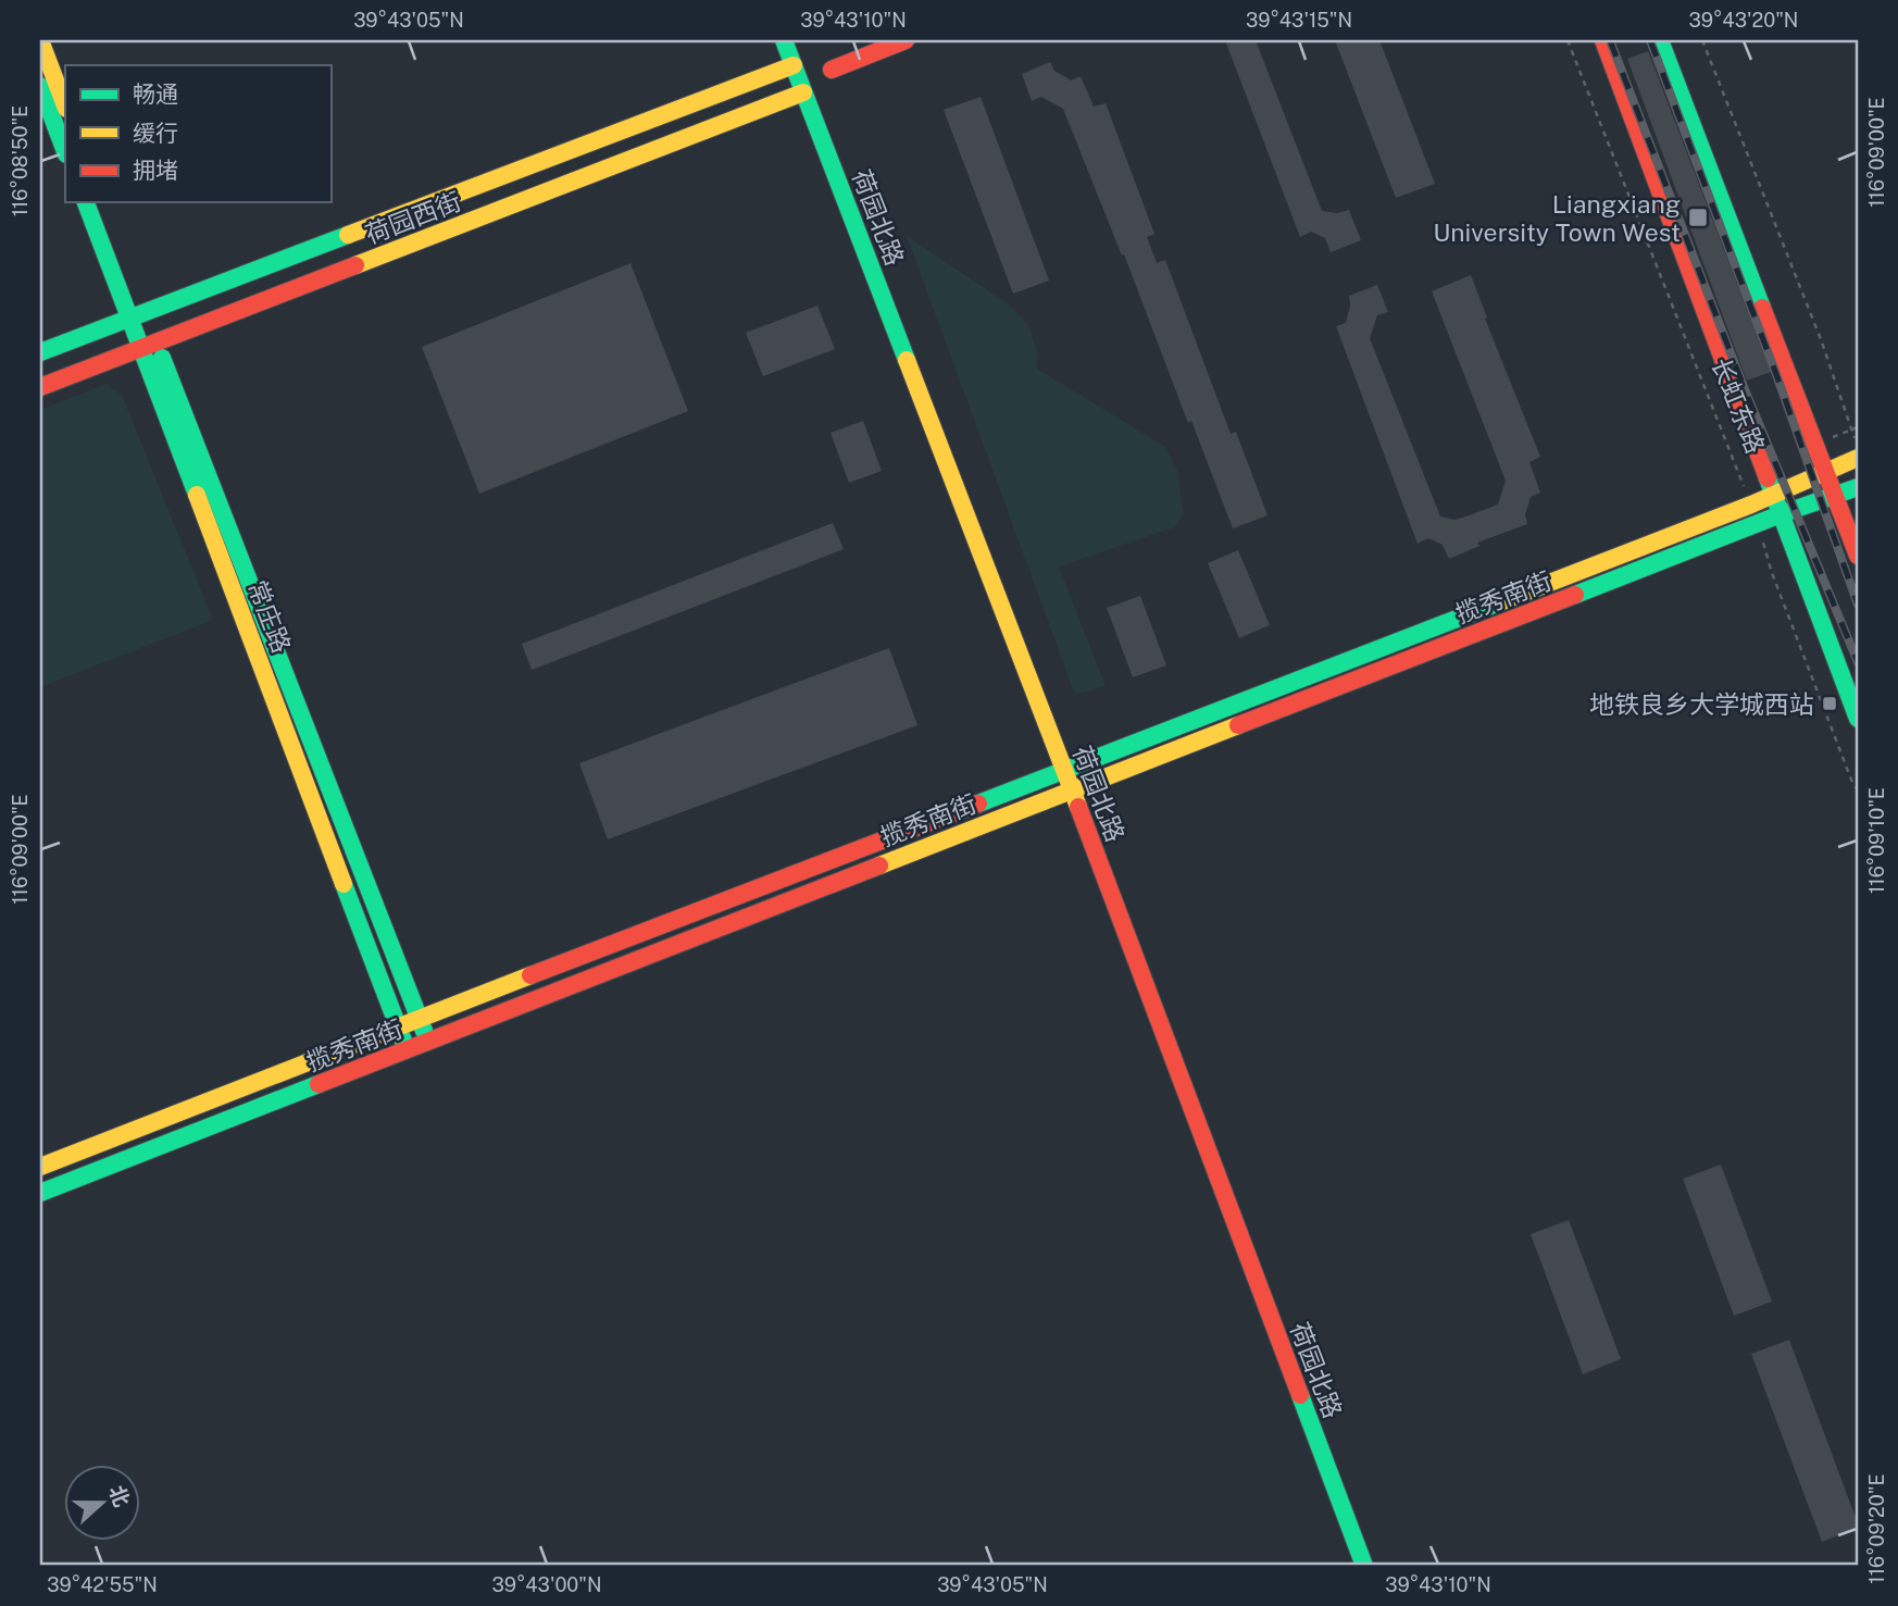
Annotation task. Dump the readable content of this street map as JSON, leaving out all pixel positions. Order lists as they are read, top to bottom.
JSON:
{
  "streets": {
    "street": [
      "荷园西街",
      "荷园北路",
      "长虹东路",
      "揽秀南街",
      "常庄路"
    ]
  },
  "crossings": [
    ["荷园西街", "荷园北路"],
    ["荷园西街", "常庄路"],
    ["荷园北路", "揽秀南街"],
    ["长虹东路", "揽秀南街"],
    ["揽秀南街", "常庄路"]
  ],
  "places": {
    "transit": ["Liangxiang University Town West", "地铁良乡大学城西站"]
  },
  "legend": ["畅通", "缓行", "拥堵"],
  "north": "right",
  "coordinates": [
    "39°43'05\"N",
    "39°43'10\"N",
    "39°43'15\"N",
    "39°43'20\"N",
    "116°09'00\"E",
    "116°08'50\"E",
    "116°09'10\"E",
    "116°09'20\"E",
    "39°42'55\"N",
    "39°43'00\"N"
  ]
}
